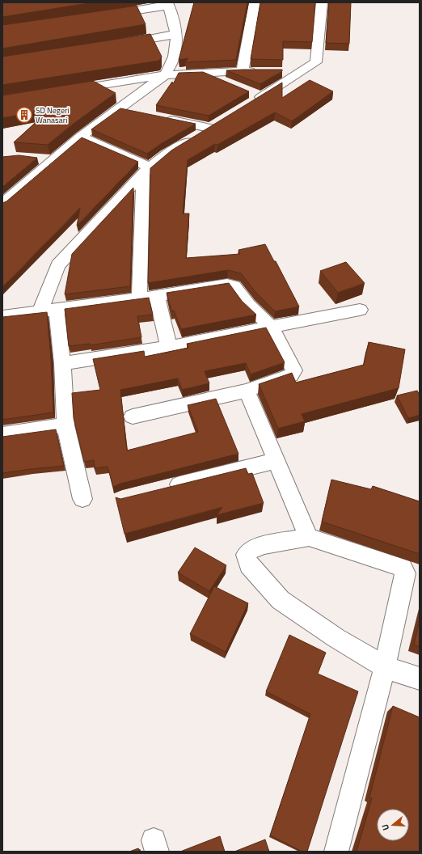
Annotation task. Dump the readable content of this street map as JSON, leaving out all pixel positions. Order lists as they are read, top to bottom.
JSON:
{
  "places": {
    "building": ["SD Negeri Wanasari"]
  },
  "north": "left"
}
